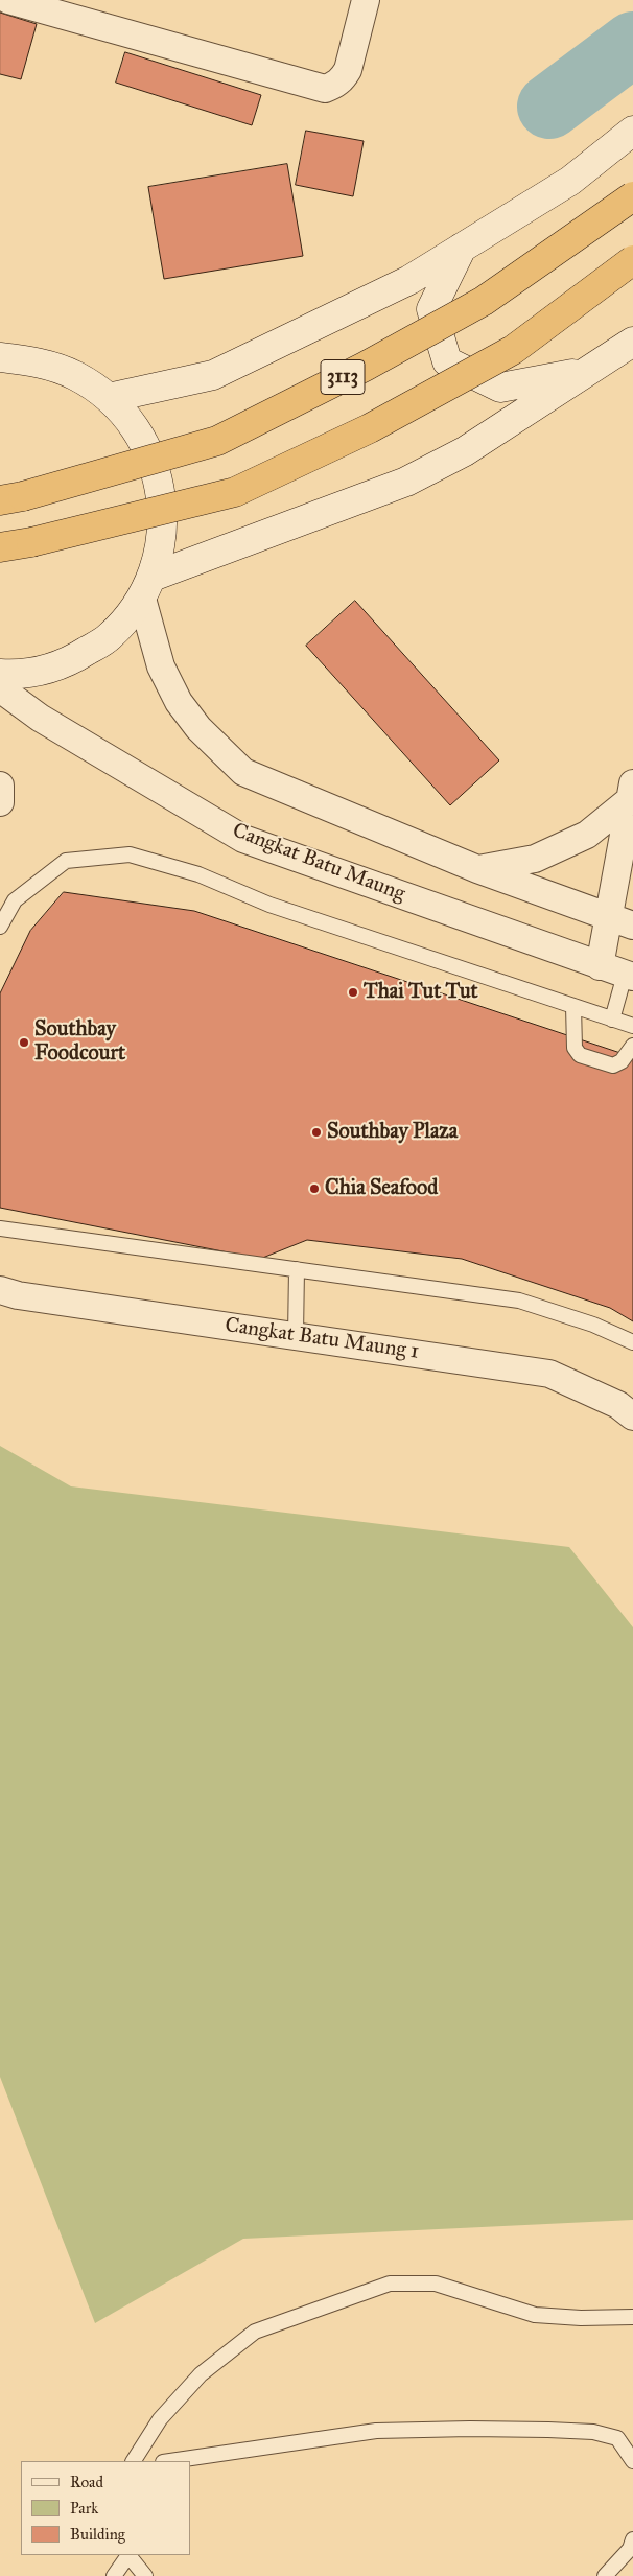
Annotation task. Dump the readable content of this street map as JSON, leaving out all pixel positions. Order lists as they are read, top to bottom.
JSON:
{
  "streets": {
    "highway": ["3113"],
    "street": ["Cangkat Batu Maung", "Cangkat Batu Maung 1"]
  },
  "places": [
    "Thai Tut Tut",
    "Southbay Foodcourt",
    "Southbay Plaza",
    "Chia Seafood"
  ],
  "legend": ["Road", "Park", "Building"]
}
